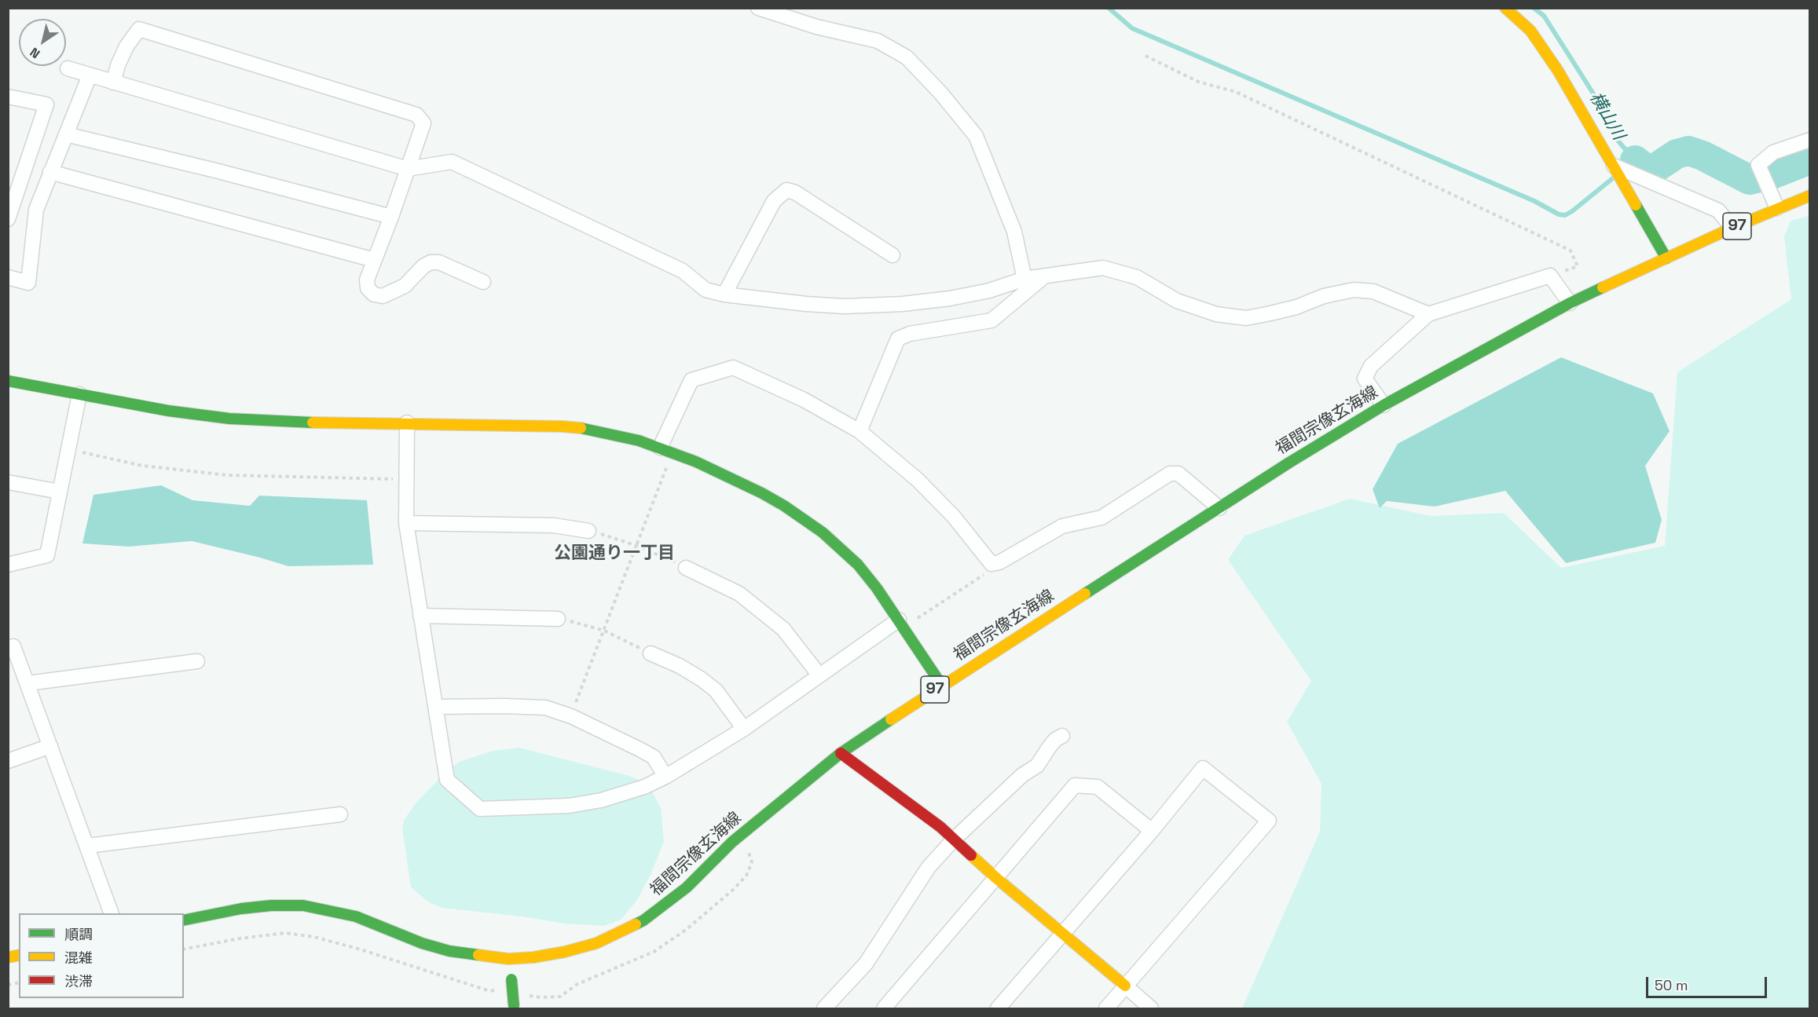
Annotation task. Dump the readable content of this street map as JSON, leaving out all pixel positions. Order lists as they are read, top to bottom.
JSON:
{
  "streets": {
    "main road": ["97", "福間宗像玄海線"]
  },
  "districts": ["公園通り一丁目"],
  "water": ["横山川"],
  "legend": ["順調", "混雑", "渋滞"],
  "scale_bar": "50 m",
  "north": "bottom left"
}
